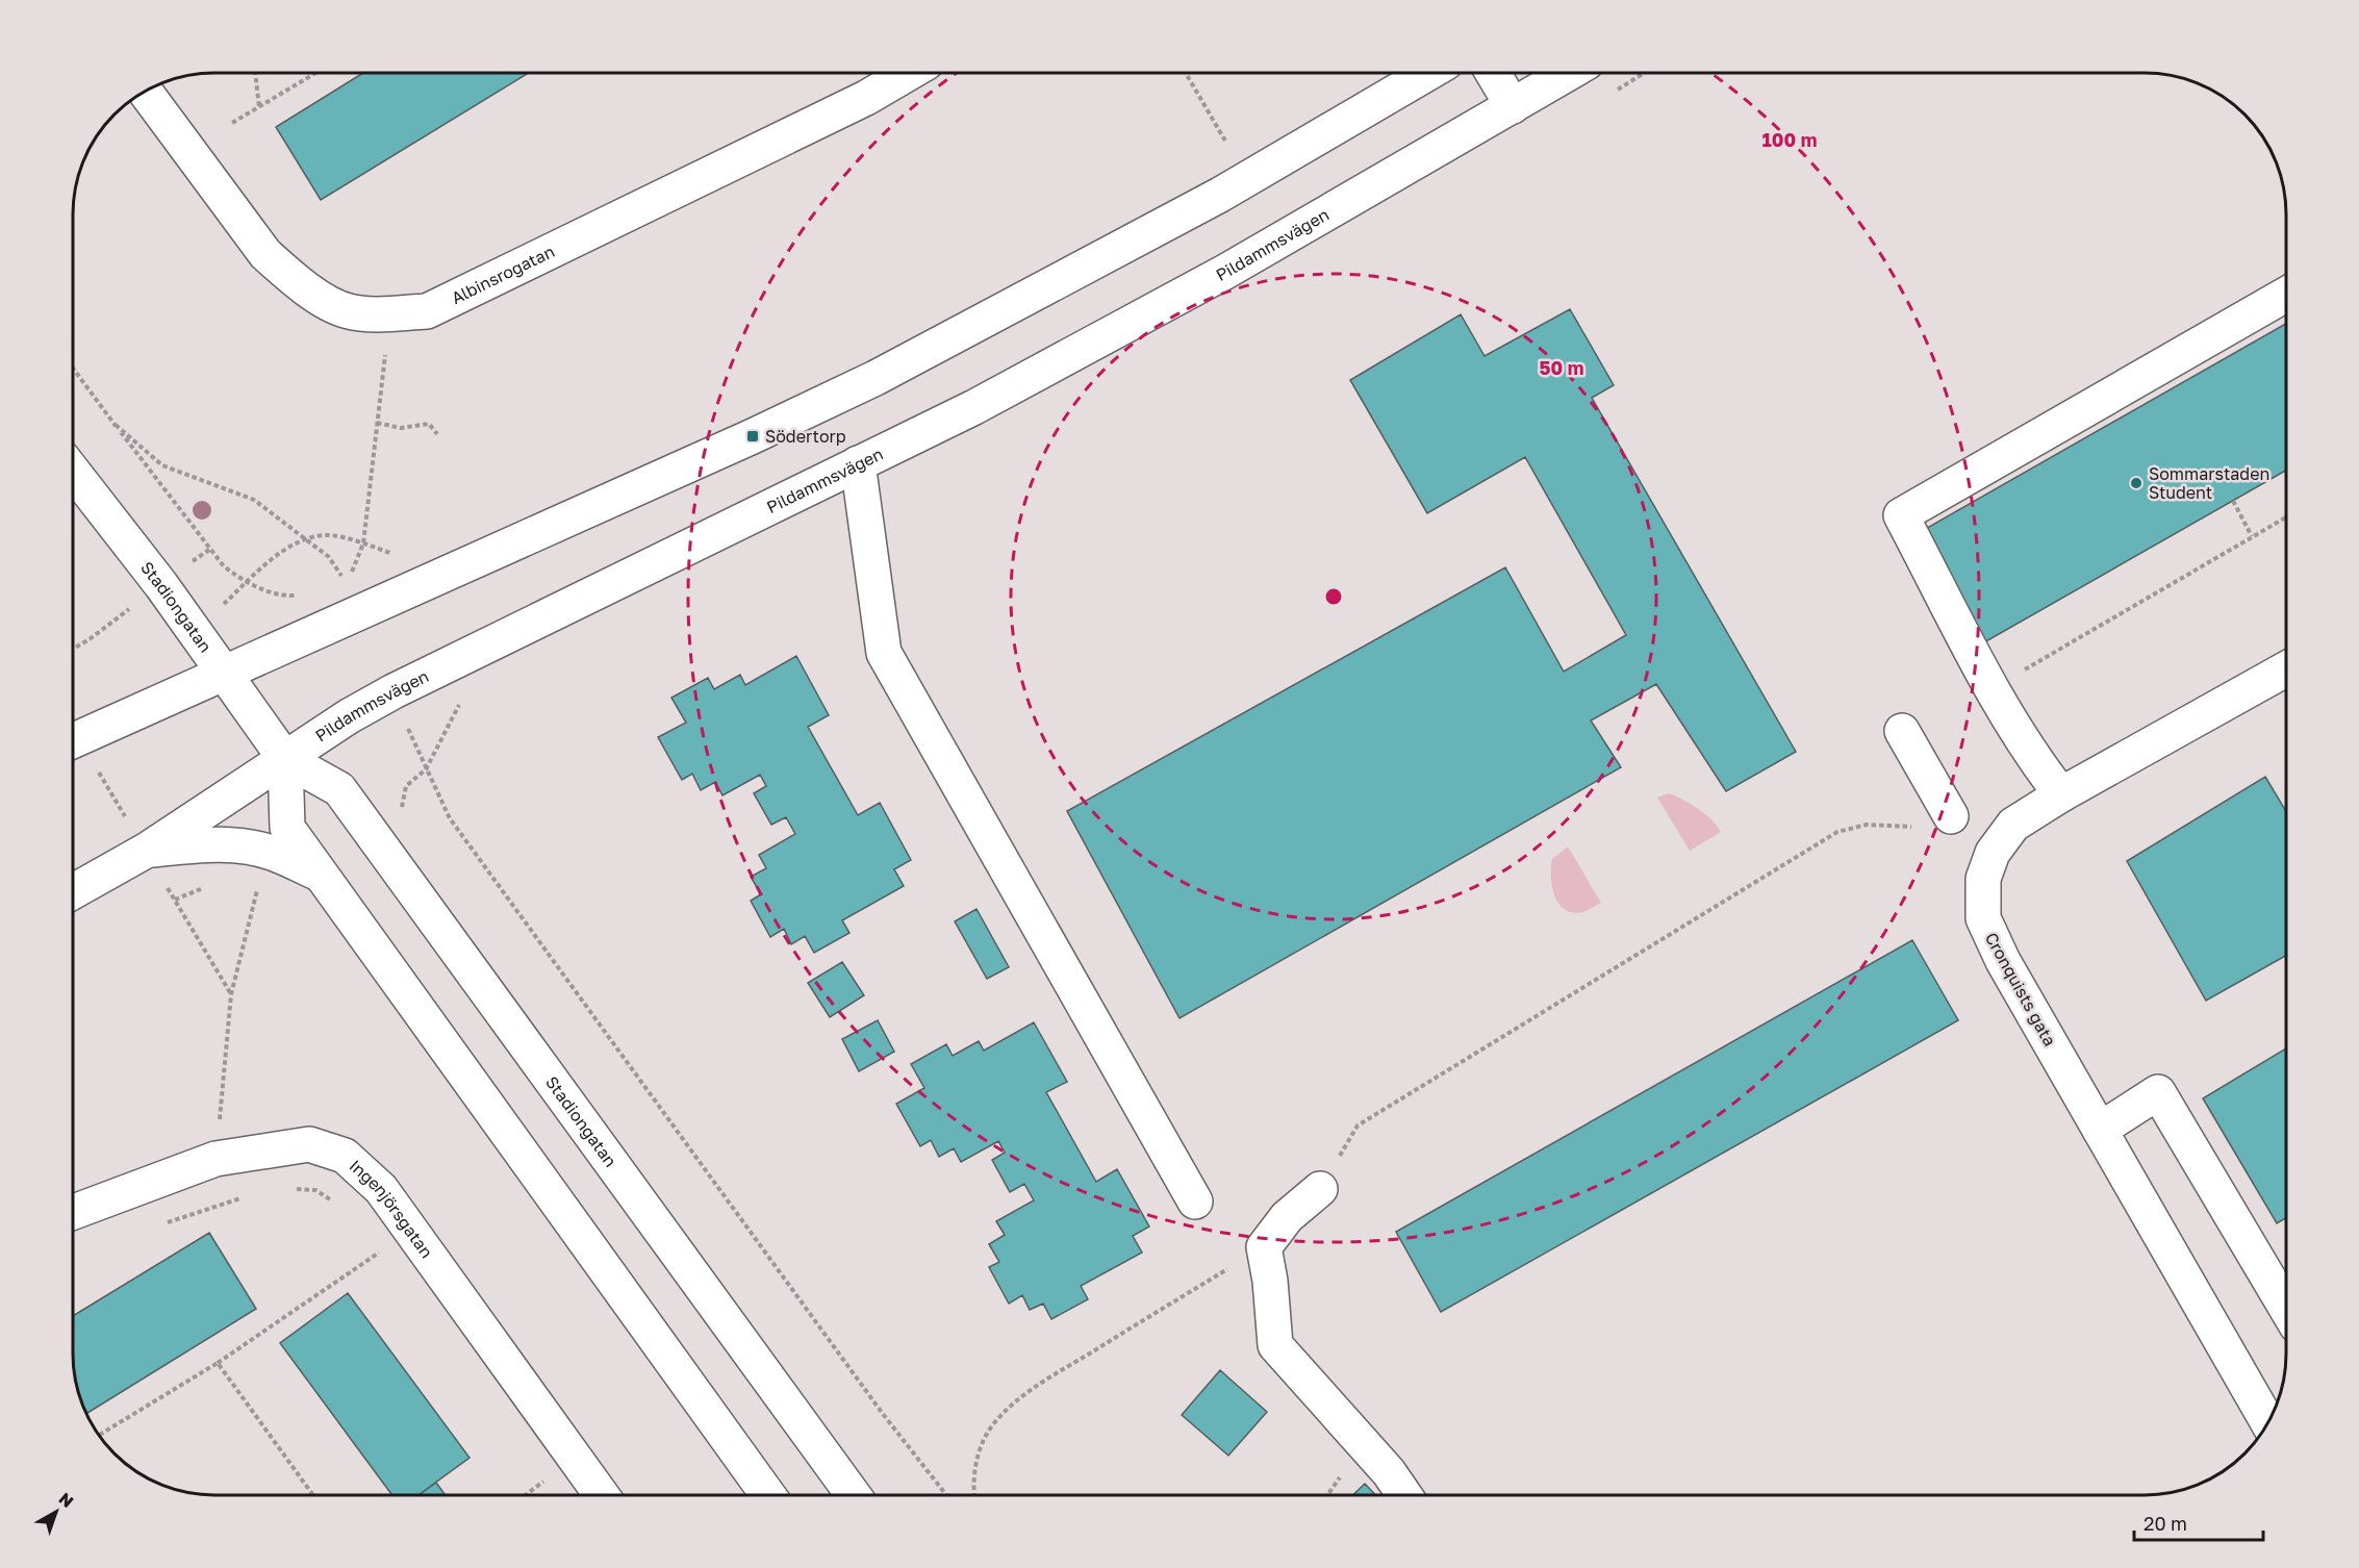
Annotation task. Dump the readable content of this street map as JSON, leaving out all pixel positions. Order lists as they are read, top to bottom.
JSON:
{
  "streets": {
    "main road": [
      "Pildammsvägen",
      "Albinsrogatan",
      "Stadiongatan",
      "Cronquists gata",
      "Ingenjörsgatan"
    ]
  },
  "crossings": [
    ["Pildammsvägen", "Stadiongatan"]
  ],
  "places": {
    "transit": ["Södertorp"],
    "other": ["Sommarstaden Student"]
  },
  "scale_bar": "20 m",
  "north": "top right",
  "rings": ["100 m", "50 m"]
}
